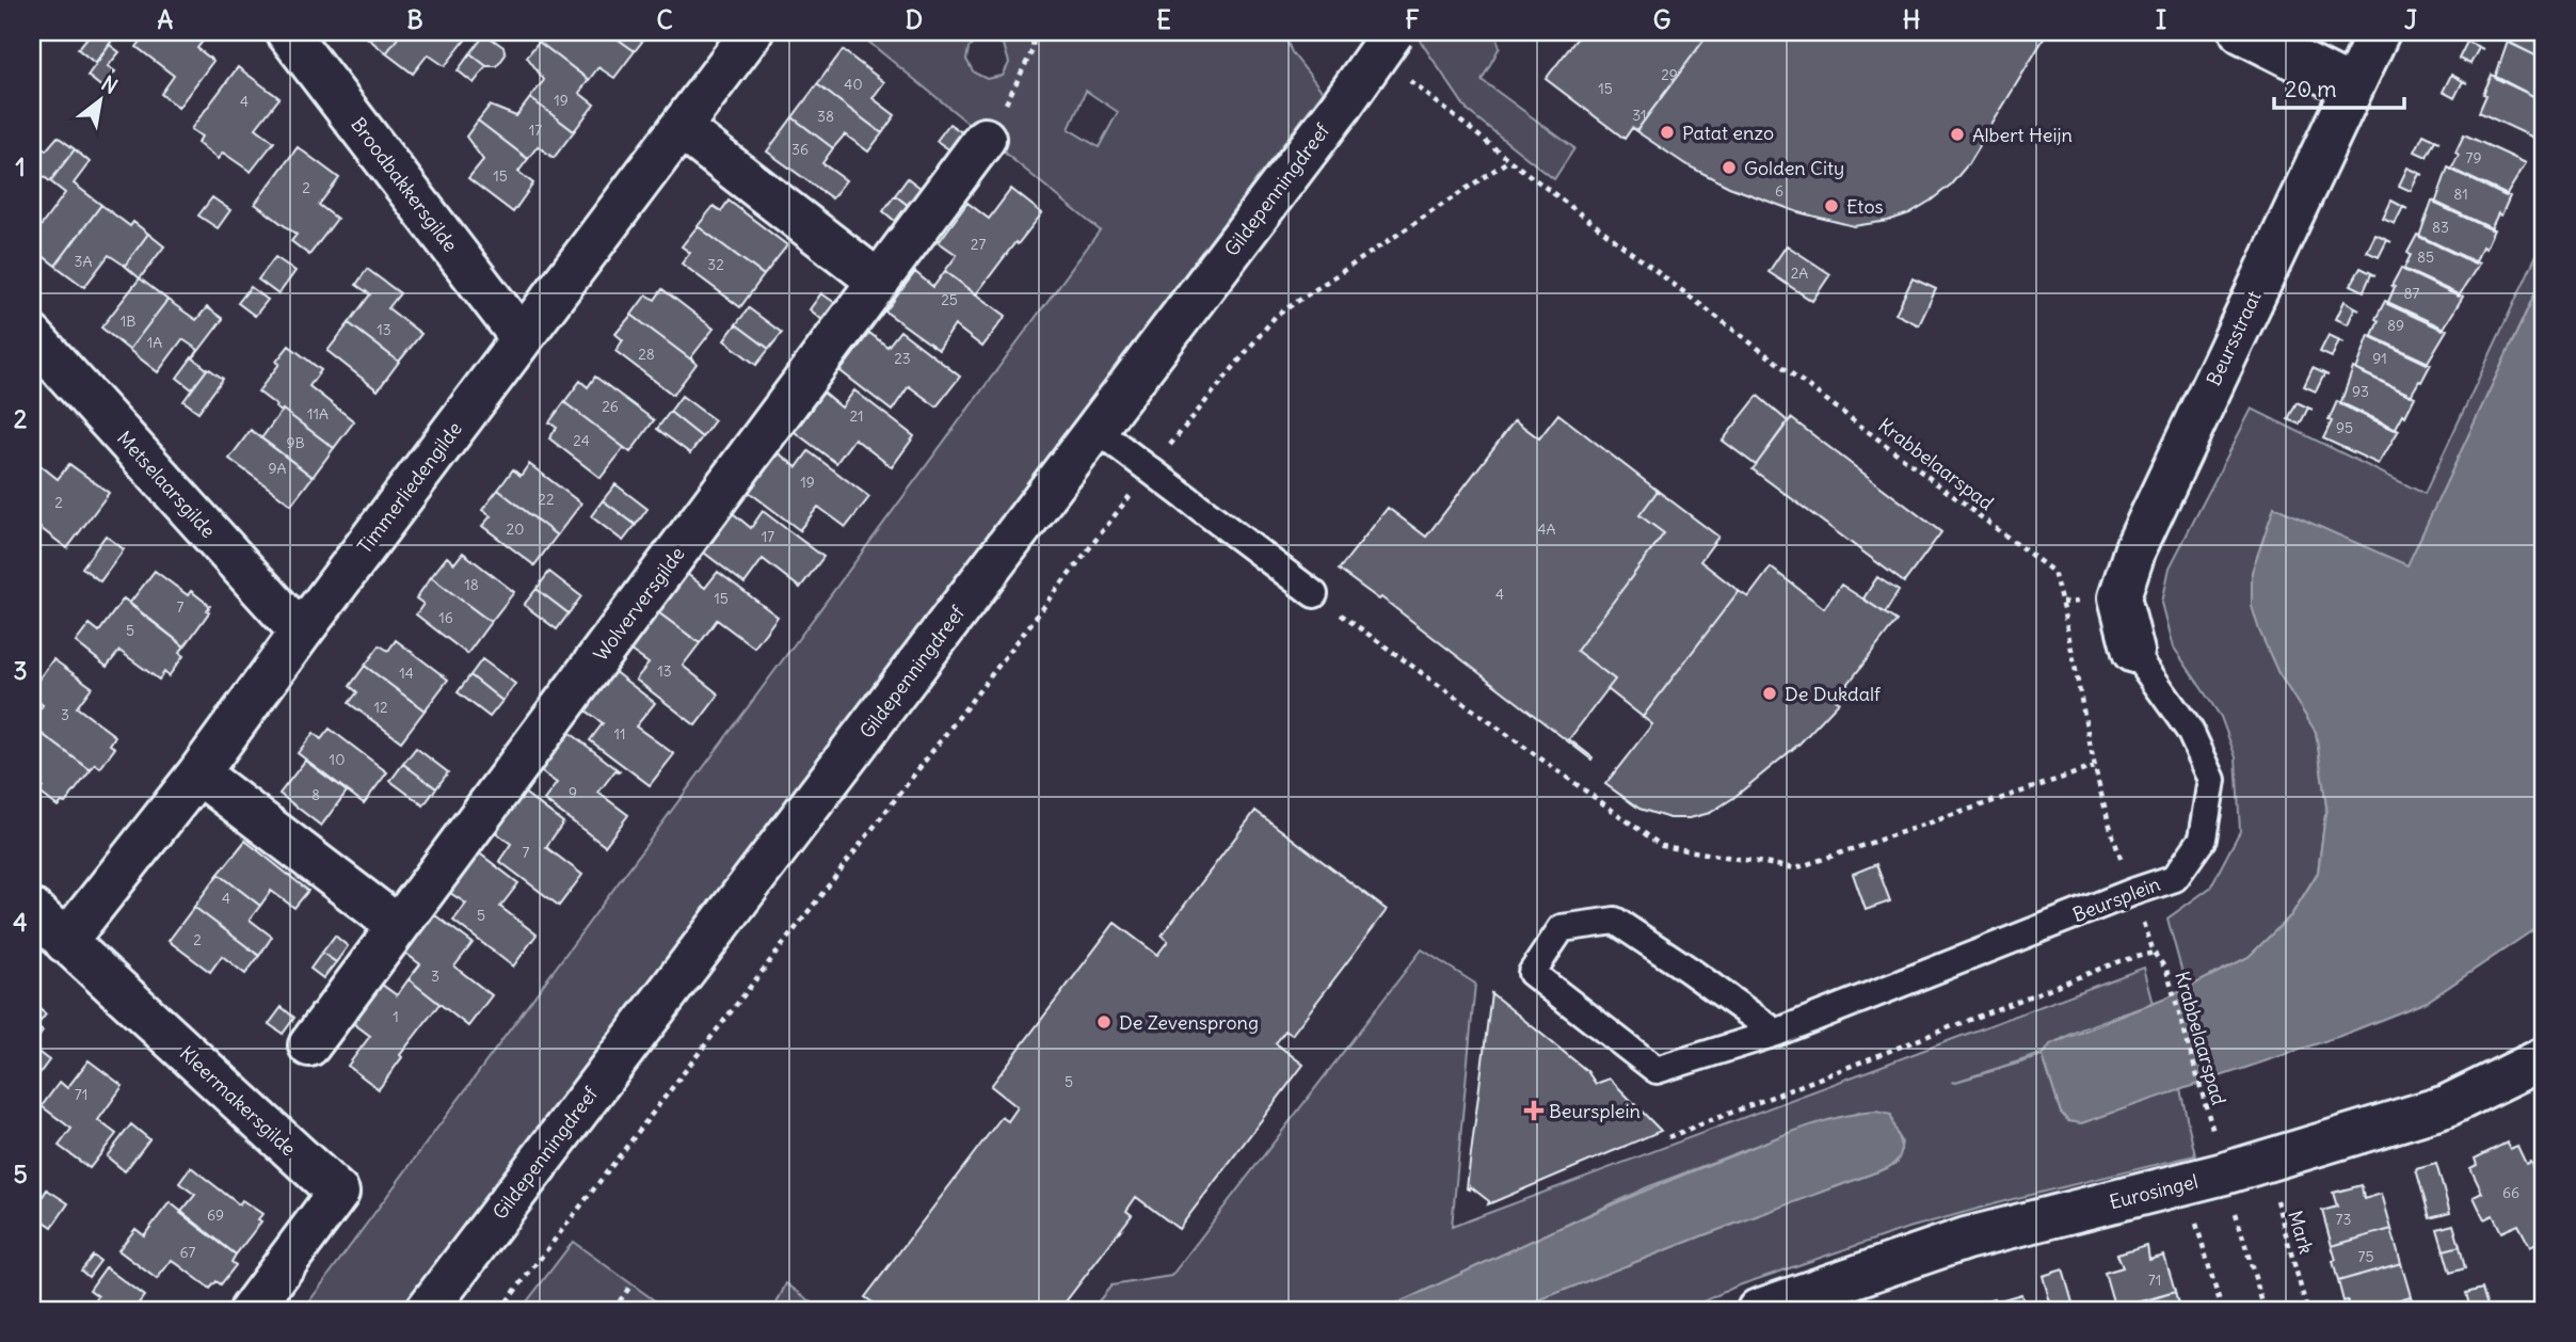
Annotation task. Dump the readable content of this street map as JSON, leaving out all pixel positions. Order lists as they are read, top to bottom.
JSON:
{
  "streets": {
    "street": [
      "Broodbakkersgilde",
      "Gildepenningdreef",
      "Beursstraat",
      "Metselaarsgilde",
      "Timmerliedengilde",
      "Wolverversgilde",
      "Kleermakersgilde",
      "Eurosingel"
    ],
    "lane": ["Beursplein"],
    "path": ["Krabbelaarspad", "Mark"]
  },
  "crossings": [
    ["Broodbakkersgilde", "Timmerliedengilde"],
    ["Beursstraat", "Beursplein"],
    ["Krabbelaarspad", "Beursplein"],
    ["Metselaarsgilde", "Timmerliedengilde"],
    ["Timmerliedengilde", "Kleermakersgilde"],
    ["Eurosingel", "Mark"]
  ],
  "places": {
    "other": [
      "Patat enzo",
      "Albert Heijn",
      "Golden City",
      "Etos",
      "De Dukdalf",
      "De Zevensprong"
    ],
    "health": ["Beursplein"]
  },
  "house_numbers": [
    "29",
    "40",
    "15",
    "19",
    "4",
    "31",
    "38",
    "17",
    "36",
    "79",
    "15",
    "2",
    "6",
    "81",
    "83",
    "27",
    "85",
    "3A",
    "32",
    "2A",
    "87",
    "25",
    "1B",
    "89",
    "13",
    "1A",
    "28",
    "23",
    "91",
    "93",
    "26",
    "11A",
    "21",
    "95",
    "24",
    "9B",
    "9A",
    "19",
    "22",
    "2",
    "20",
    "4A",
    "17",
    "18",
    "4",
    "15",
    "7",
    "16",
    "5",
    "13",
    "14",
    "12",
    "3",
    "11",
    "10",
    "9",
    "8",
    "7",
    "4",
    "5",
    "2",
    "3",
    "1",
    "5",
    "71",
    "66",
    "69",
    "73",
    "67",
    "75",
    "71"
  ],
  "scale_bar": "20 m",
  "north": "top right",
  "grid": {
    "columns": [
      "A",
      "B",
      "C",
      "D",
      "E",
      "F",
      "G",
      "H",
      "I",
      "J"
    ],
    "rows": [
      "1",
      "2",
      "3",
      "4",
      "5"
    ]
  }
}
